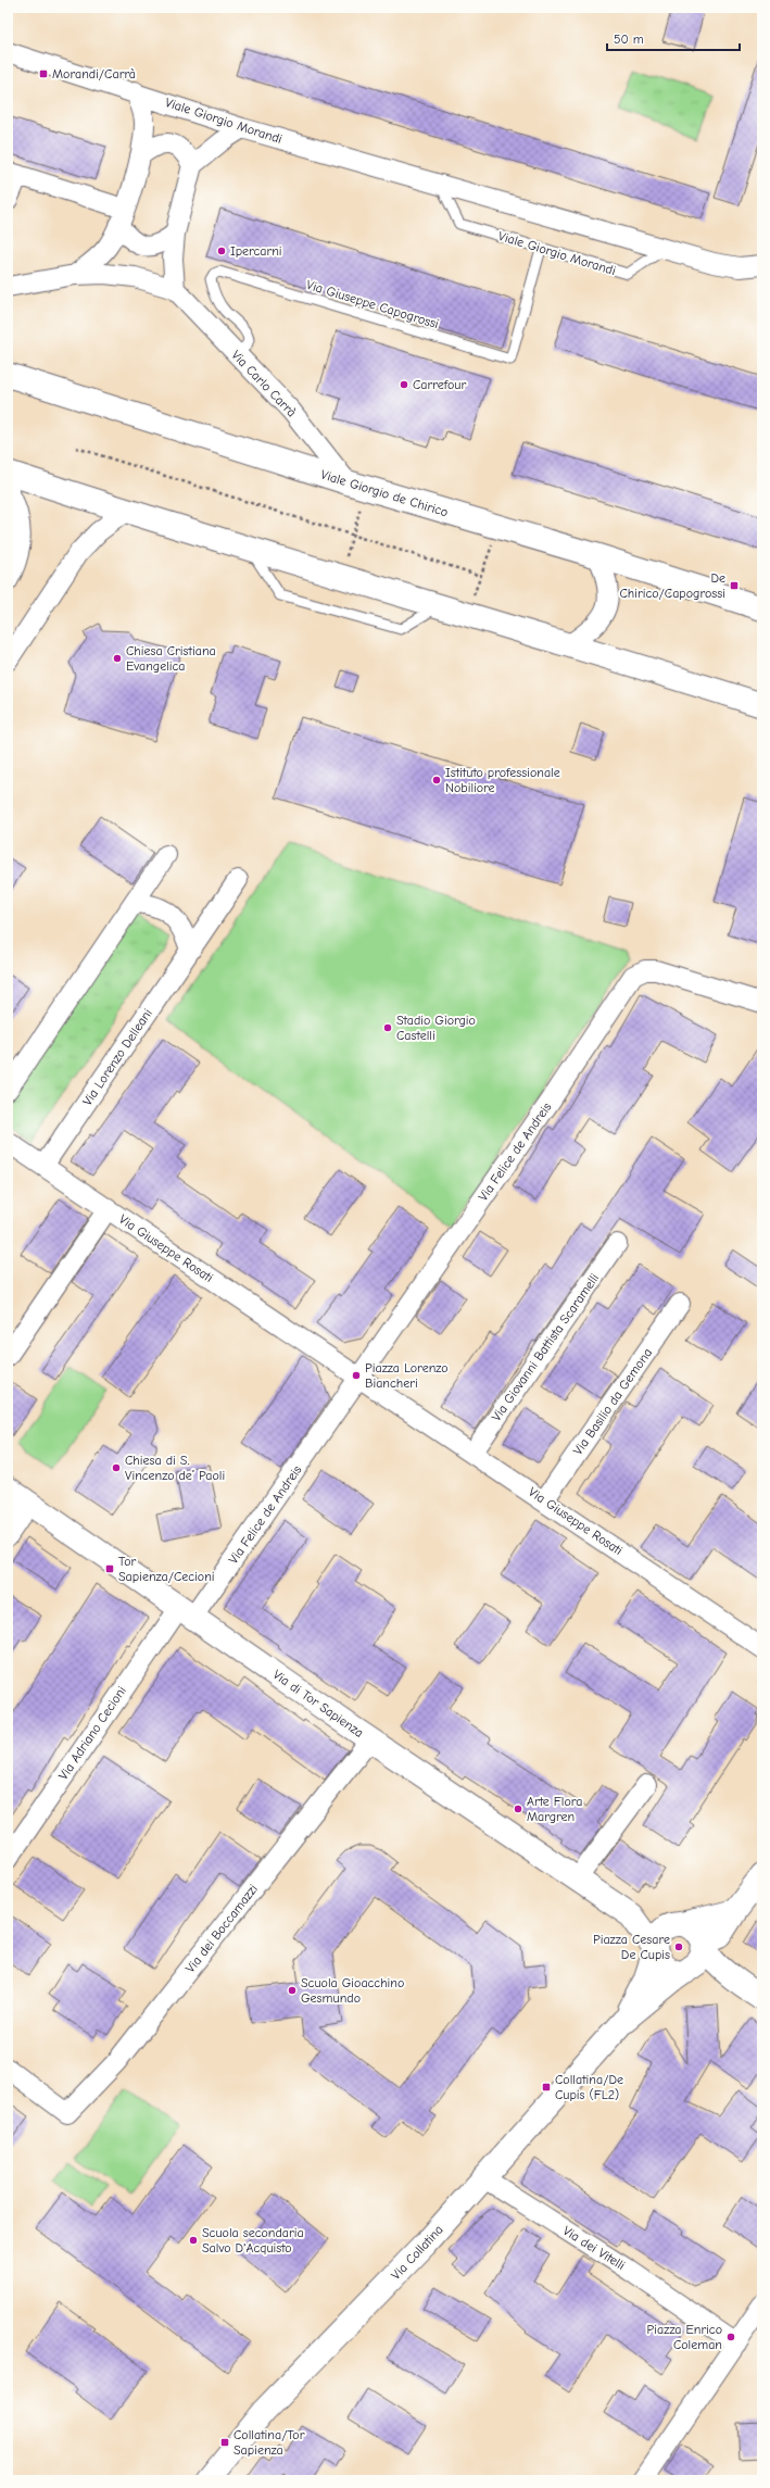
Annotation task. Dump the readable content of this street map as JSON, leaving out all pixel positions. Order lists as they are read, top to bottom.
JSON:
{
  "streets": {
    "street": [
      "Viale Giorgio Morandi",
      "Via Carlo Carrà",
      "Viale Giorgio de Chirico",
      "Via Lorenzo Delleani",
      "Via Felice de Andreis",
      "Via Giuseppe Rosati",
      "Via Giovanni Battista Scaramelli",
      "Via Basilio da Gemona",
      "Via di Tor Sapienza",
      "Via Adriano Cecioni",
      "Via dei Boccamazzi",
      "Via dei Vitelli",
      "Via Collatina"
    ],
    "lane": ["Via Giuseppe Capogrossi"]
  },
  "crossings": [
    ["Viale Giorgio Morandi", "Via Giuseppe Capogrossi"],
    ["Via Giuseppe Capogrossi", "Via Carlo Carrà"],
    ["Via Carlo Carrà", "Viale Giorgio de Chirico"],
    ["Via Lorenzo Delleani", "Via Giuseppe Rosati"],
    ["Via Felice de Andreis", "Via Giuseppe Rosati"],
    ["Via Felice de Andreis", "Via di Tor Sapienza"],
    ["Via Felice de Andreis", "Via Adriano Cecioni"],
    ["Via Giuseppe Rosati", "Via Giovanni Battista Scaramelli"],
    ["Via Giuseppe Rosati", "Via Basilio da Gemona"],
    ["Via di Tor Sapienza", "Via Adriano Cecioni"],
    ["Via di Tor Sapienza", "Via dei Boccamazzi"],
    ["Via dei Vitelli", "Via Collatina"]
  ],
  "places": {
    "transit": [
      "Morandi/Carrà",
      "De Chirico/Capogrossi",
      "Tor Sapienza/Cecioni",
      "Collatina/De Cupis (FL2)",
      "Collatina/Tor Sapienza"
    ],
    "other": [
      "Ipercarni",
      "Carrefour",
      "Chiesa Cristiana Evangelica",
      "Istituto professionale Nobiliore",
      "Stadio Giorgio Castelli",
      "Piazza Lorenzo Biancheri",
      "Chiesa di S. Vincenzo de’ Paoli",
      "Arte Flora Margren",
      "Piazza Cesare De Cupis",
      "Scuola Gioacchino Gesmundo",
      "Scuola secondaria Salvo D'Acquisto",
      "Piazza Enrico Coleman"
    ]
  },
  "scale_bar": "50 m"
}
